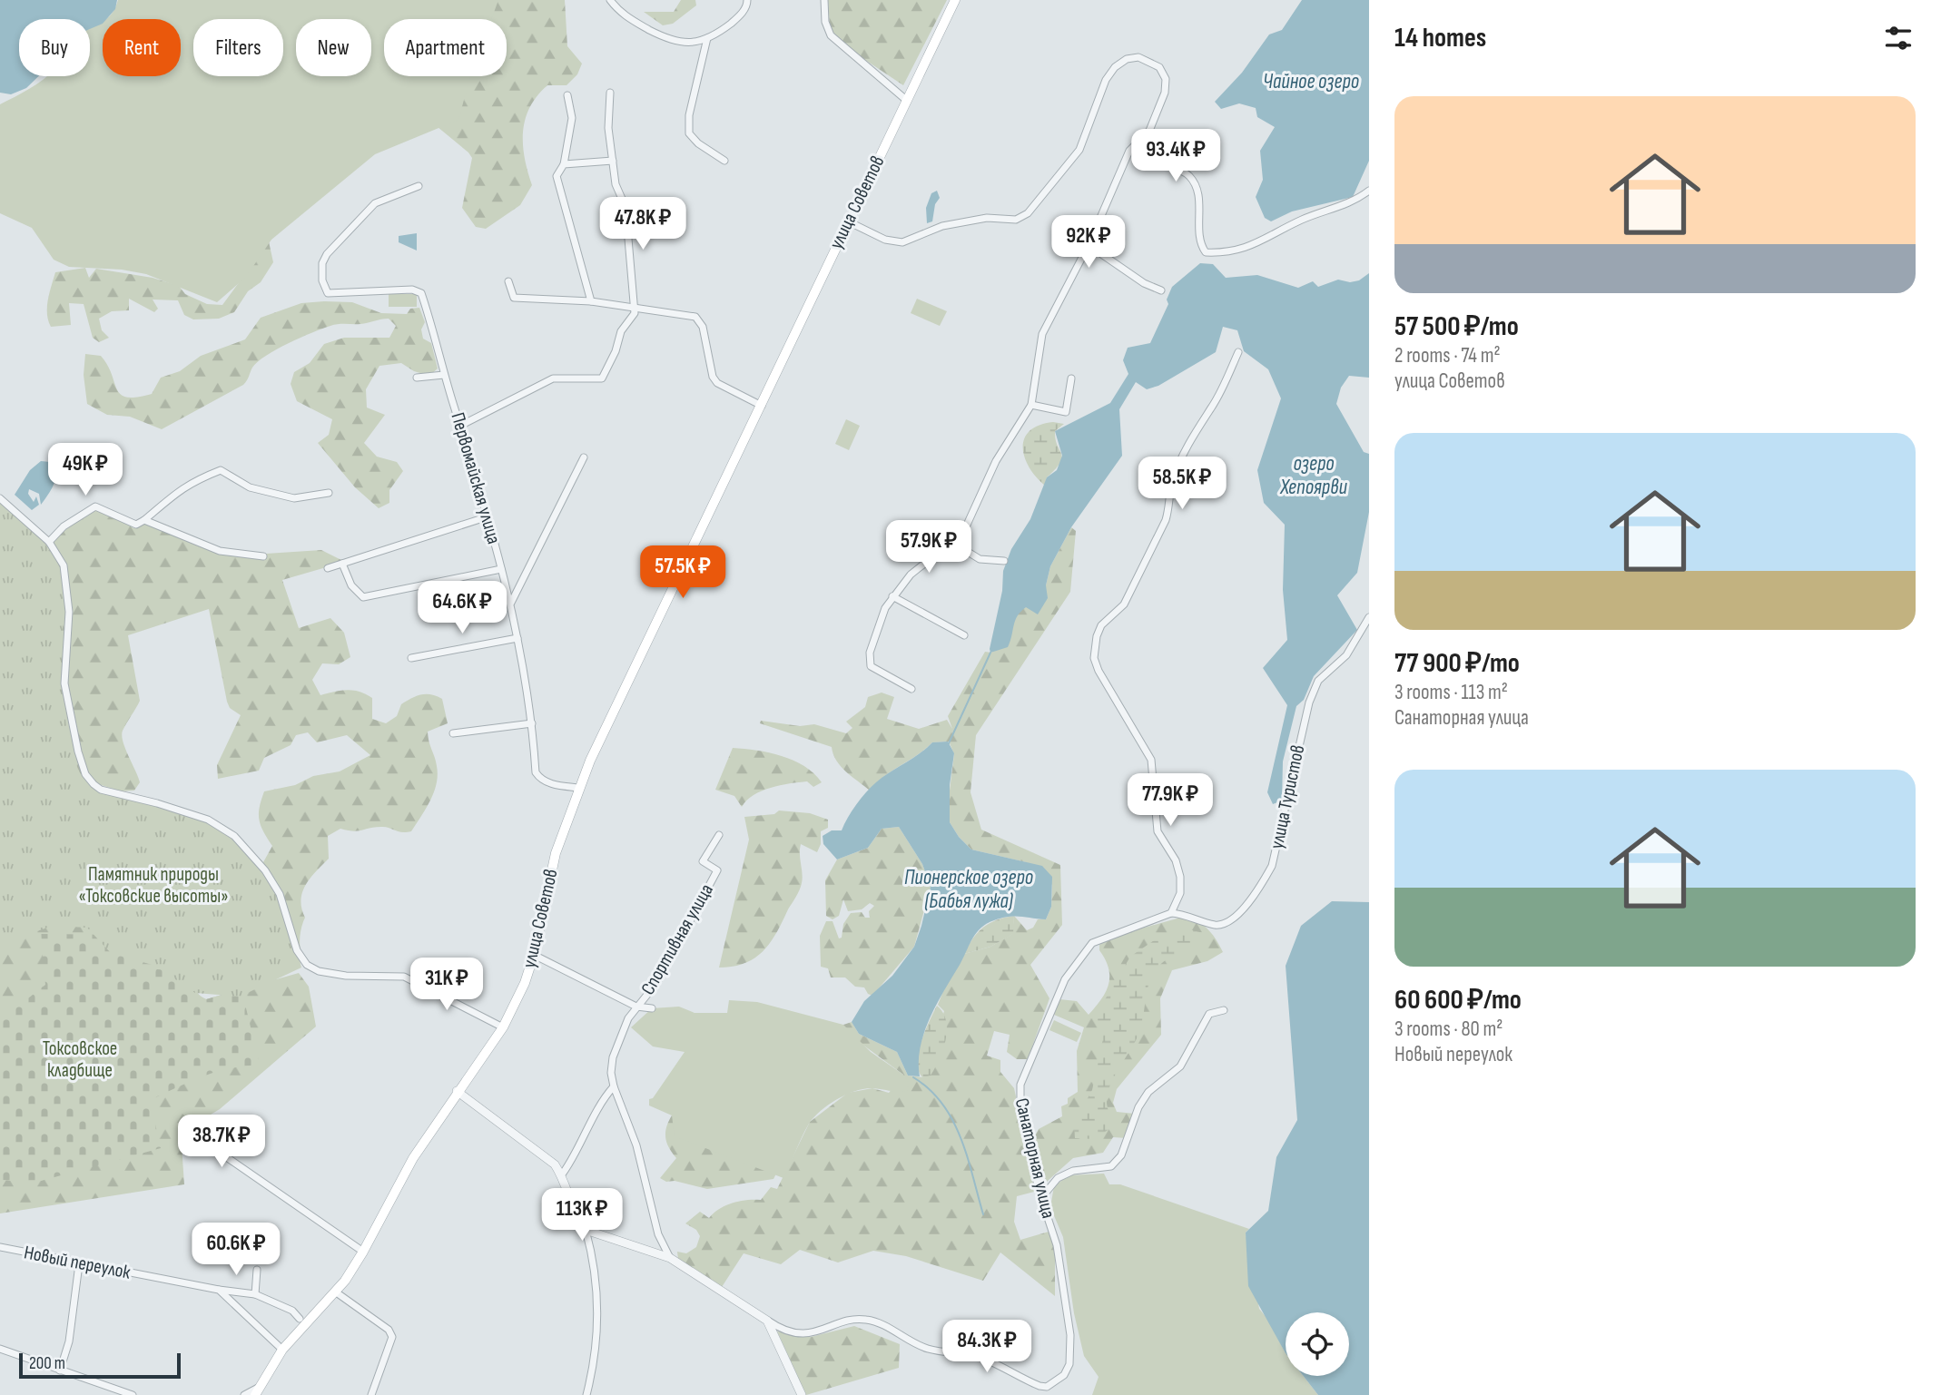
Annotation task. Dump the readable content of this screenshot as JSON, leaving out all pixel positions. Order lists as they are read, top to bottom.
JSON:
{
  "streets": {
    "main road": ["улица Советов"],
    "street": [
      "Первомайская улица",
      "улица Туристов",
      "Спортивная улица",
      "Санаторная улица",
      "Новый переулок"
    ]
  },
  "crossings": [
    ["улица Советов", "Первомайская улица"],
    ["улица Туристов", "Санаторная улица"]
  ],
  "water": ["Чайное озеро", "озеро Хепоярви", "Пионерское озеро (Бабья лужа)"],
  "parks": ["Памятник природы «Токсовские высоты»", "Токсовское кладбище"],
  "scale_bar": "200 m",
  "page": {
    "heading": "14 homes",
    "chip": [
      "Buy",
      "Rent",
      "Filters",
      "New",
      "Apartment"
    ],
    "list": [
      {
        "name": "57 500 ₽/mo",
        "note": "2 rooms · 74 m² · улица Советов"
      },
      {
        "name": "77 900 ₽/mo",
        "note": "3 rooms · 113 m² · Санаторная улица"
      },
      {
        "name": "60 600 ₽/mo",
        "note": "3 rooms · 80 m² · Новый переулок"
      }
    ],
    "price": [
      "93.4K ₽",
      "47.8K ₽",
      "92K ₽",
      "49K ₽",
      "58.5K ₽",
      "57.9K ₽",
      "57.5K ₽",
      "64.6K ₽",
      "77.9K ₽",
      "31K ₽",
      "38.7K ₽",
      "113K ₽",
      "60.6K ₽",
      "84.3K ₽"
    ],
    "scale": "200 m"
  }
}
